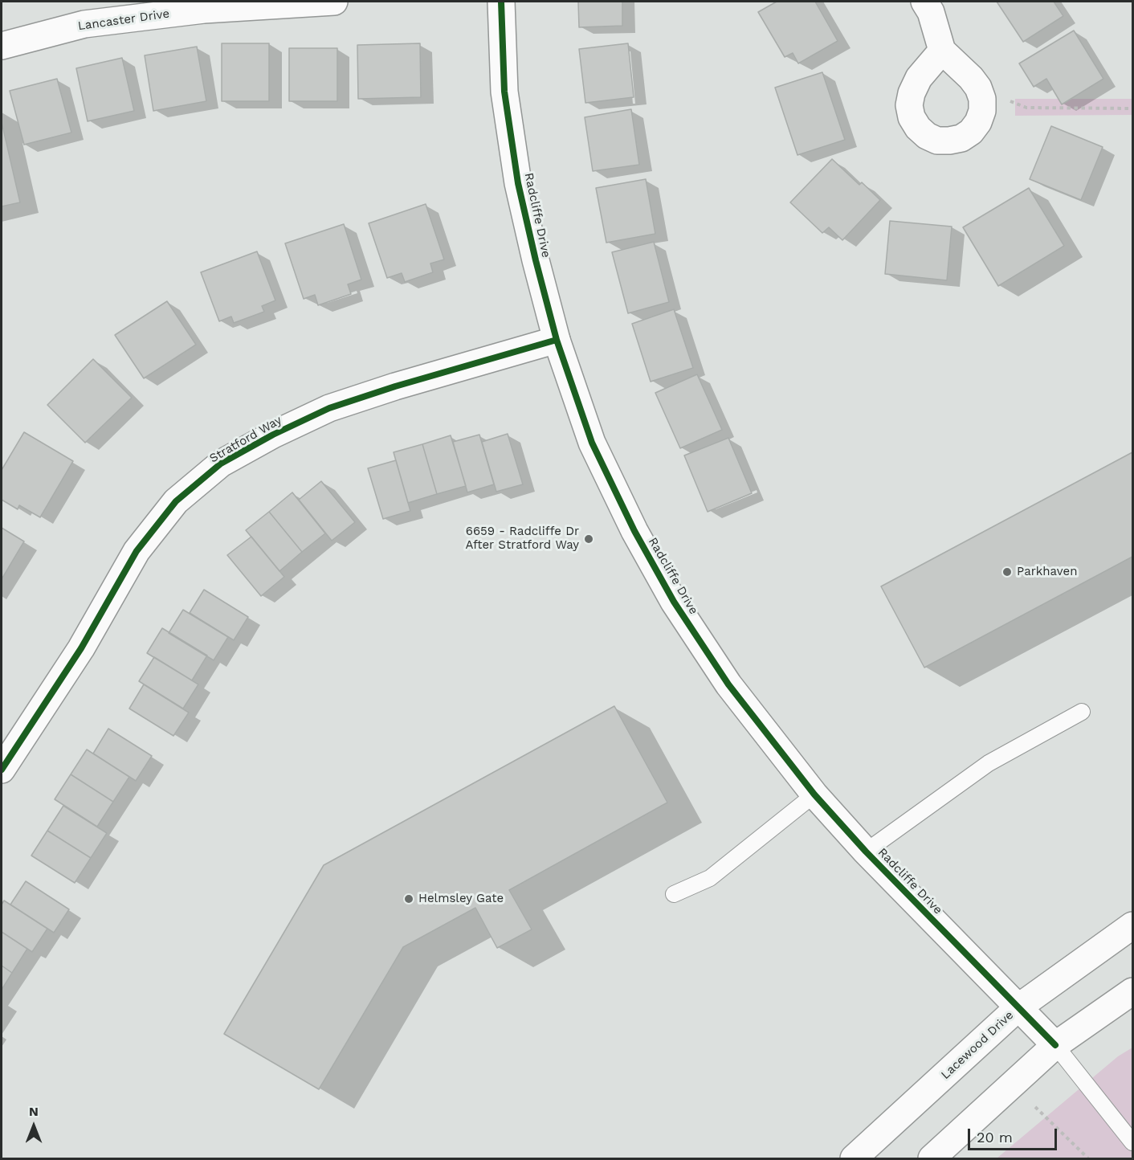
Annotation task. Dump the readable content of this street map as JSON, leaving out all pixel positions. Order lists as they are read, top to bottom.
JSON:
{
  "streets": {
    "street": [
      "Lancaster Drive",
      "Radcliffe Drive",
      "Stratford Way",
      "Lacewood Drive"
    ]
  },
  "crossings": [
    ["Radcliffe Drive", "Stratford Way"],
    ["Radcliffe Drive", "Lacewood Drive"]
  ],
  "places": ["6659 - Radcliffe Dr After Stratford Way", "Parkhaven", "Helmsley Gate"],
  "scale_bar": "20 m",
  "north": "top"
}
